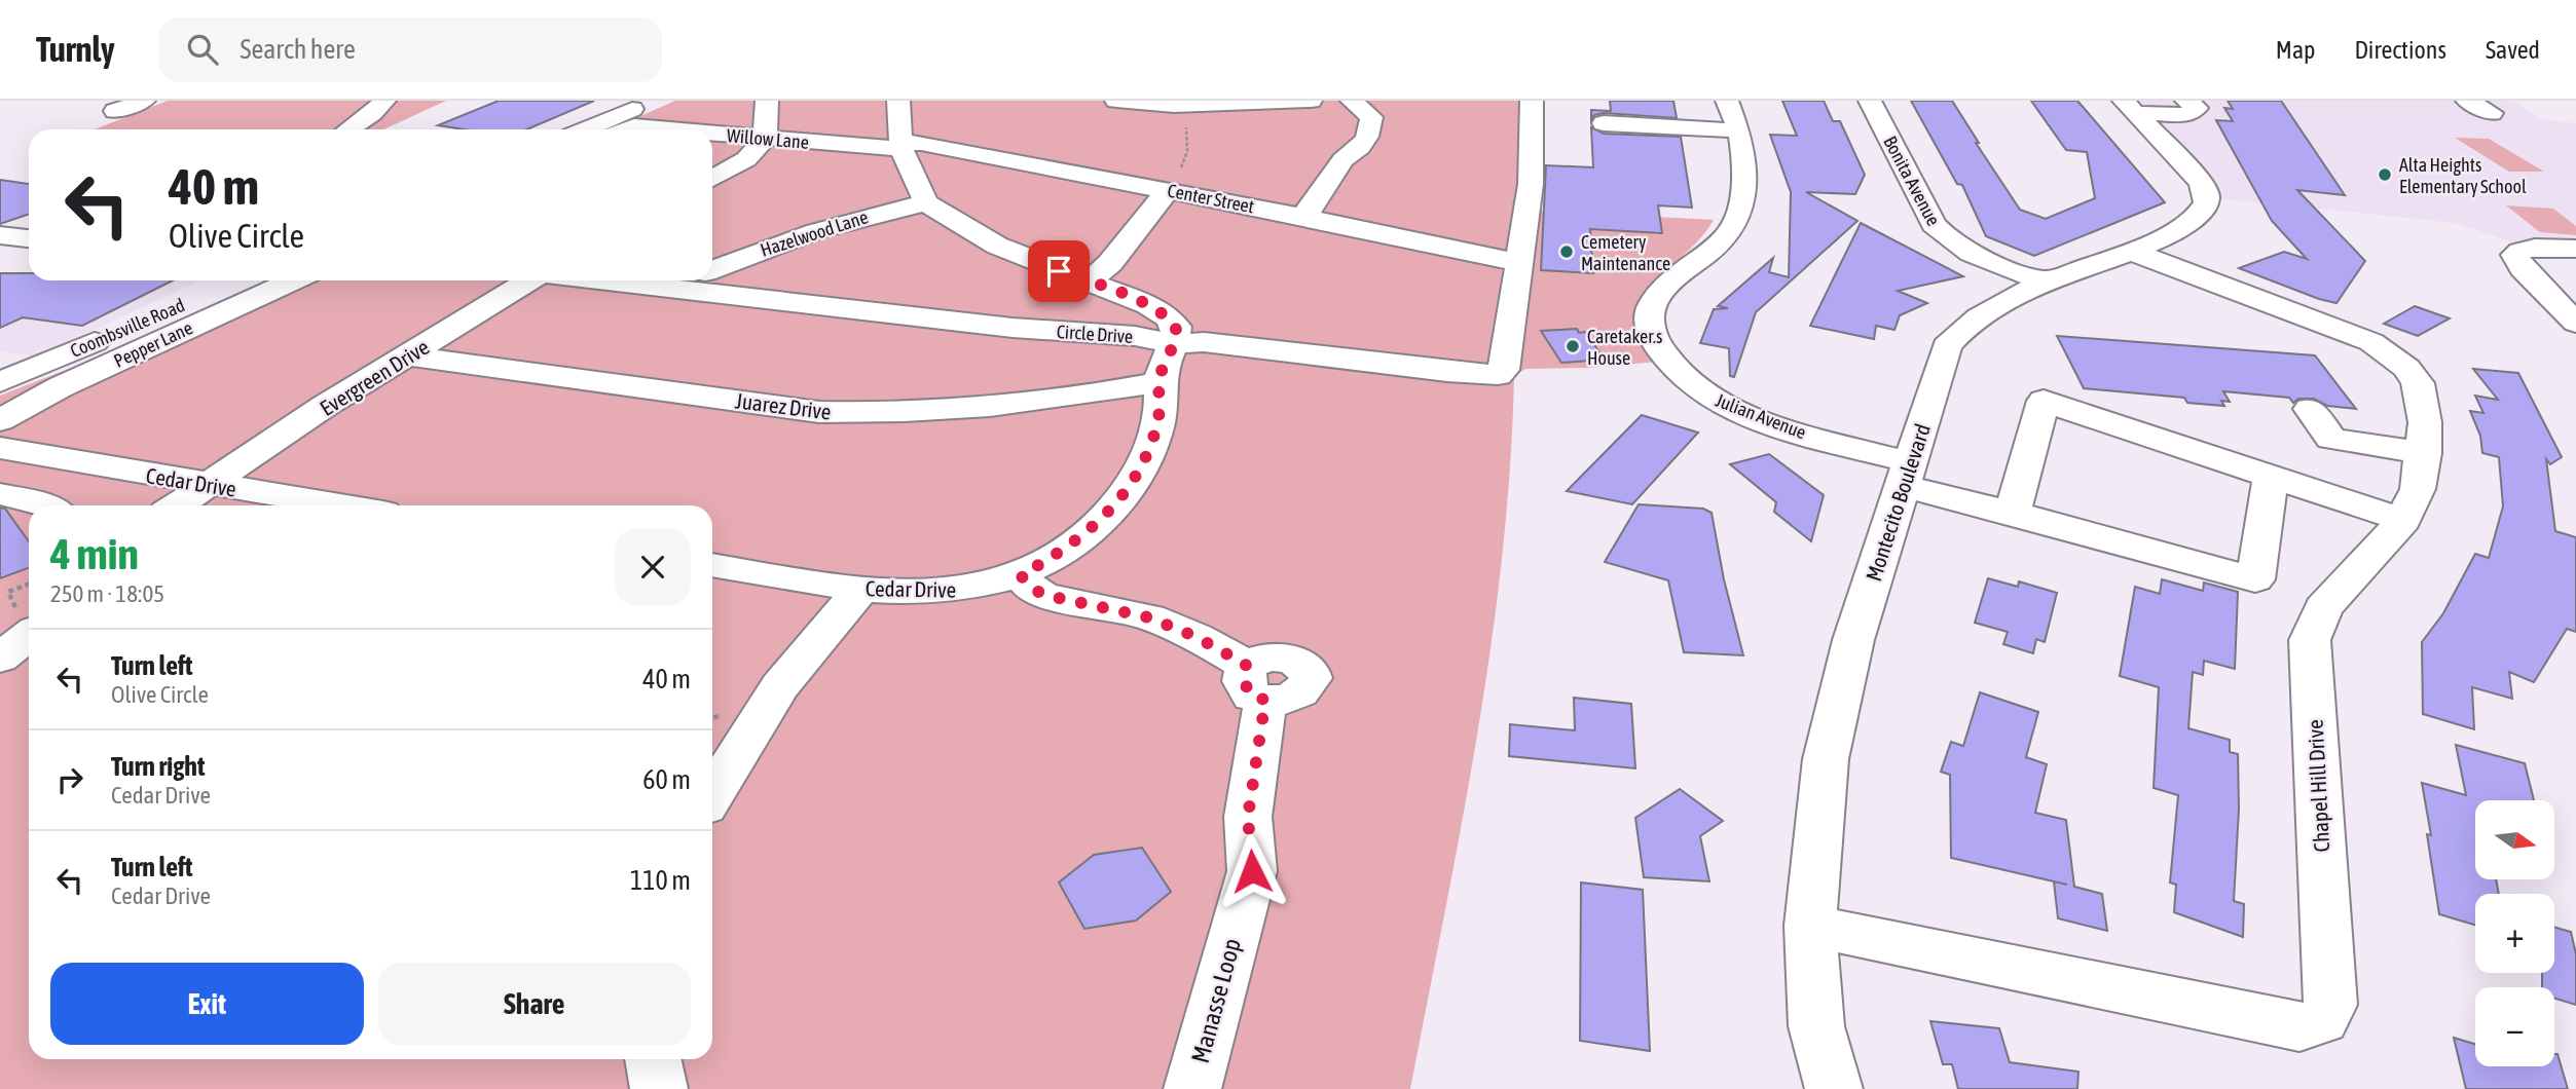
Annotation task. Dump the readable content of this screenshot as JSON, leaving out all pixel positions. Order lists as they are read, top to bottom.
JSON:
{
  "streets": {
    "street": [
      "Willow Lane",
      "Bonita Avenue",
      "Center Street",
      "Hazelwood Lane",
      "Coombsville Road",
      "Circle Drive",
      "Pepper Lane",
      "Evergreen Drive",
      "Juarez Drive",
      "Julian Avenue",
      "Cedar Drive",
      "Montecito Boulevard",
      "Chapel Hill Drive",
      "Manasse Loop"
    ]
  },
  "crossings": [
    ["Willow Lane", "Center Street"],
    ["Bonita Avenue", "Montecito Boulevard"],
    ["Center Street", "Circle Drive"],
    ["Hazelwood Lane", "Circle Drive"],
    ["Circle Drive", "Cedar Drive"],
    ["Evergreen Drive", "Juarez Drive"],
    ["Evergreen Drive", "Cedar Drive"],
    ["Juarez Drive", "Cedar Drive"],
    ["Julian Avenue", "Montecito Boulevard"],
    ["Cedar Drive", "Manasse Loop"],
    ["Montecito Boulevard", "Chapel Hill Drive"]
  ],
  "places": ["Alta Heights Elementary School", "Cemetery Maintenance", "Caretaker.s House"],
  "north": "right",
  "page": {
    "header": "Turnly",
    "search": "Search here",
    "nav": ["Map", "Directions", "Saved"],
    "turn": ["40 m", "Olive Circle"],
    "heading": ["4 min", "250 m · 18:05"],
    "list": [
      {
        "name": "Turn left",
        "note": "Olive Circle",
        "value": "40 m"
      },
      {
        "name": "Turn right",
        "note": "Cedar Drive",
        "value": "60 m"
      },
      {
        "name": "Turn left",
        "note": "Cedar Drive",
        "value": "110 m"
      }
    ],
    "map_buttons": ["+", "−"],
    "buttons": ["Exit", "Share"]
  }
}
